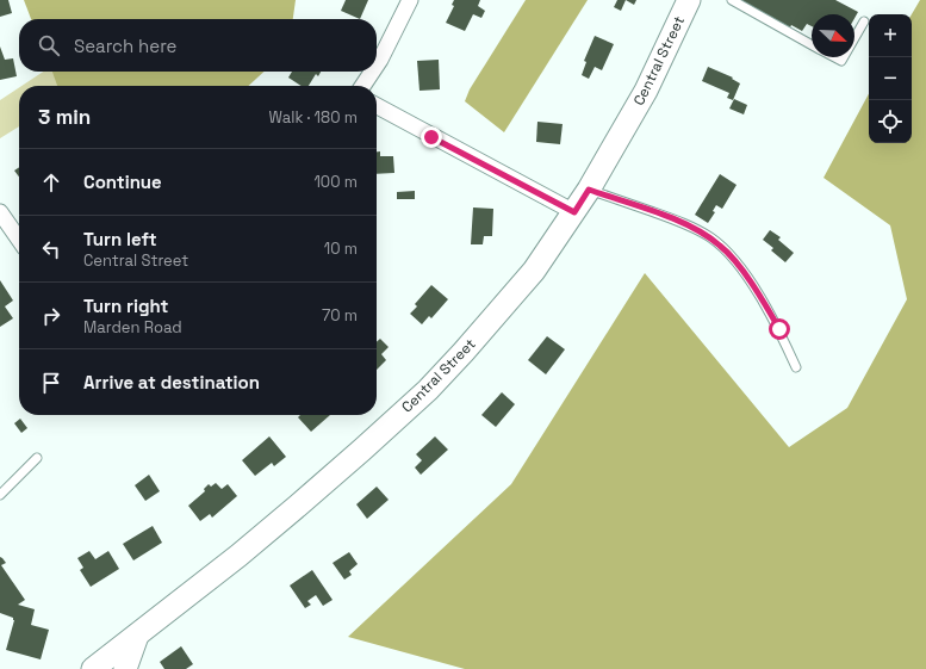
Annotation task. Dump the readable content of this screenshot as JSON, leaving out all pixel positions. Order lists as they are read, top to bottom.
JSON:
{
  "streets": {
    "main road": ["Central Street"]
  },
  "north": "bottom right",
  "page": {
    "map_buttons": ["+", "−"],
    "search": "Search here",
    "heading": ["3 min", "Walk · 180 m"],
    "list": [
      ["Continue", "100 m"],
      ["Turn left", "Central Street", "10 m"],
      ["Turn right", "Marden Road", "70 m"],
      "Arrive at destination"
    ]
  }
}
